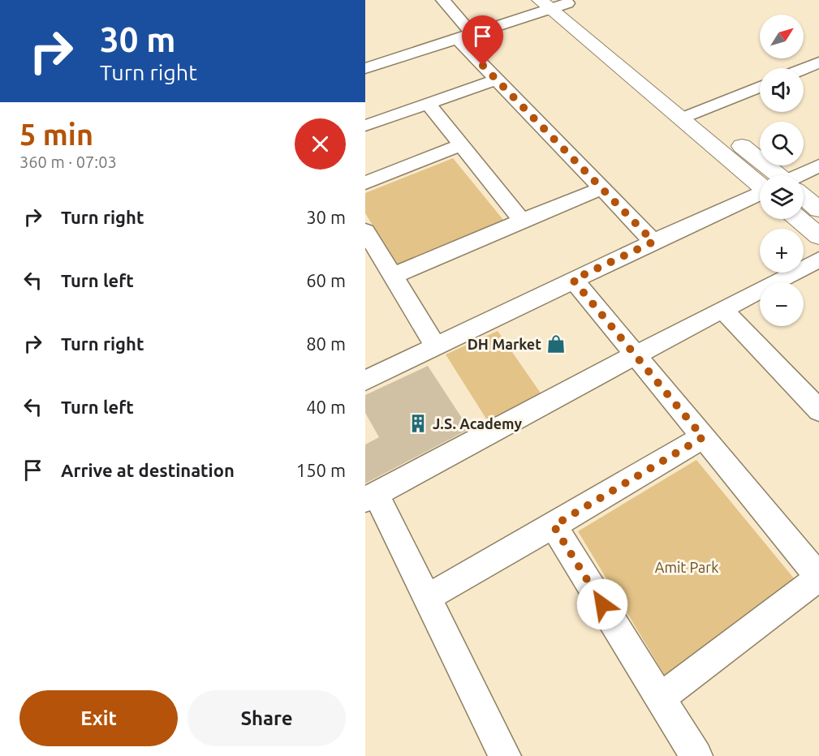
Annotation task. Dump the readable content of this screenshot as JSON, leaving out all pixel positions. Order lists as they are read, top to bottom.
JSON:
{
  "parks": ["Amit Park"],
  "places": {
    "shop": ["DH Market"],
    "building": ["J.S. Academy"]
  },
  "north": "top right",
  "page": {
    "turn": ["30 m", "Turn right"],
    "map_buttons": ["+", "−"],
    "heading": ["5 min", "360 m · 07:03"],
    "list": [
      {
        "name": "Turn right",
        "value": "30 m"
      },
      {
        "name": "Turn left",
        "value": "60 m"
      },
      {
        "name": "Turn right",
        "value": "80 m"
      },
      {
        "name": "Turn left",
        "value": "40 m"
      },
      {
        "name": "Arrive at destination",
        "value": "150 m"
      }
    ],
    "buttons": ["Exit", "Share"]
  }
}
